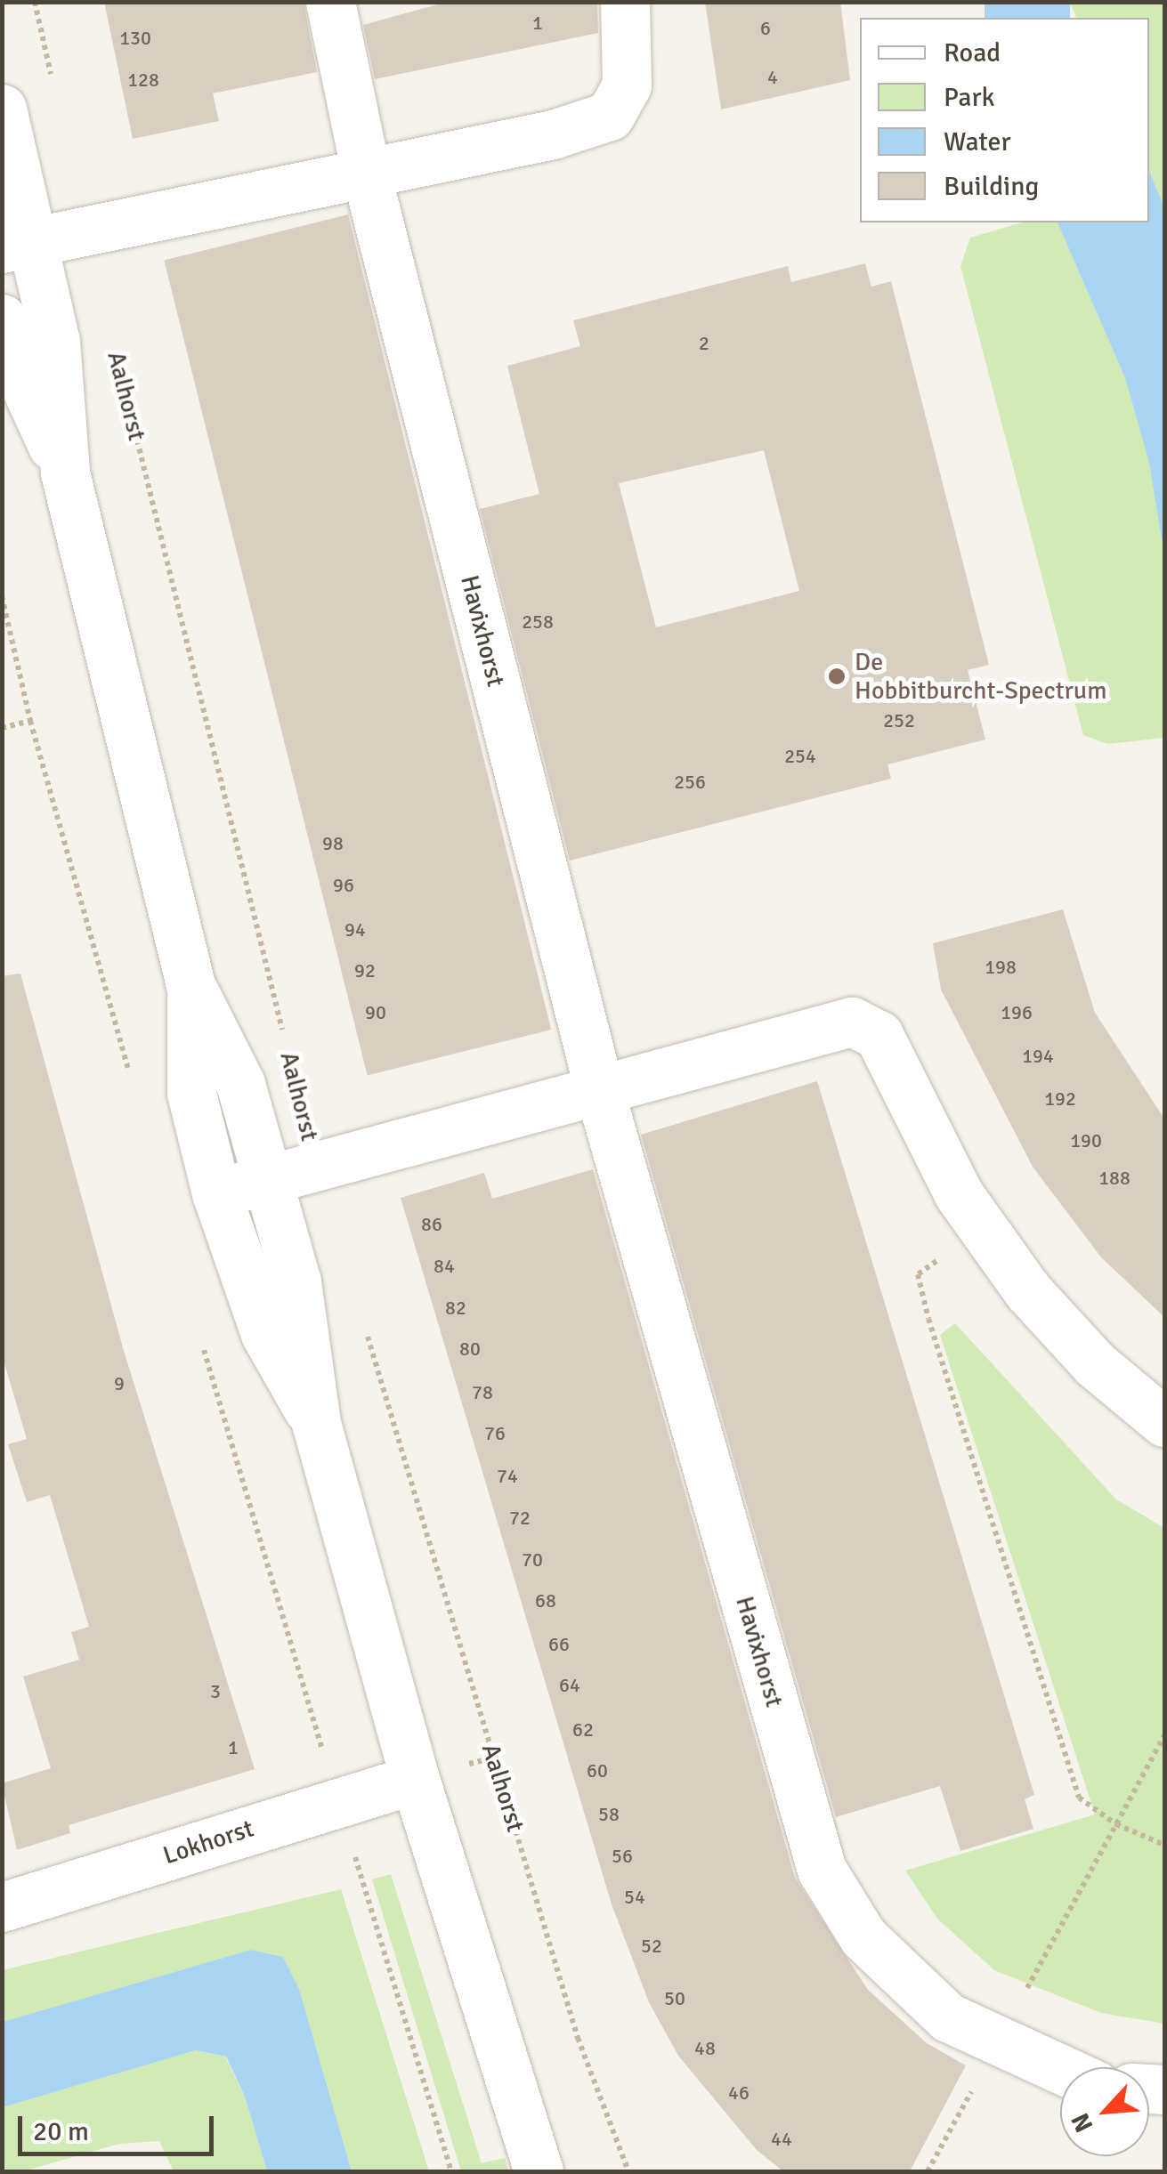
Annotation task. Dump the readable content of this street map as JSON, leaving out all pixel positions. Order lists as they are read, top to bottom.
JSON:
{
  "streets": {
    "street": ["Havixhorst", "Lokhorst"],
    "path": ["Aalhorst"]
  },
  "places": ["De Hobbitburcht-Spectrum"],
  "house_numbers": [
    "1",
    "6",
    "130",
    "4",
    "128",
    "2",
    "258",
    "252",
    "254",
    "256",
    "98",
    "96",
    "94",
    "198",
    "92",
    "90",
    "196",
    "194",
    "192",
    "190",
    "188",
    "86",
    "84",
    "82",
    "80",
    "9",
    "78",
    "76",
    "74",
    "72",
    "70",
    "68",
    "66",
    "64",
    "3",
    "62",
    "1",
    "60",
    "58",
    "56",
    "54",
    "52",
    "50",
    "48",
    "46",
    "44"
  ],
  "legend": [
    "Road",
    "Park",
    "Water",
    "Building"
  ],
  "scale_bar": "20 m",
  "north": "bottom left"
}
